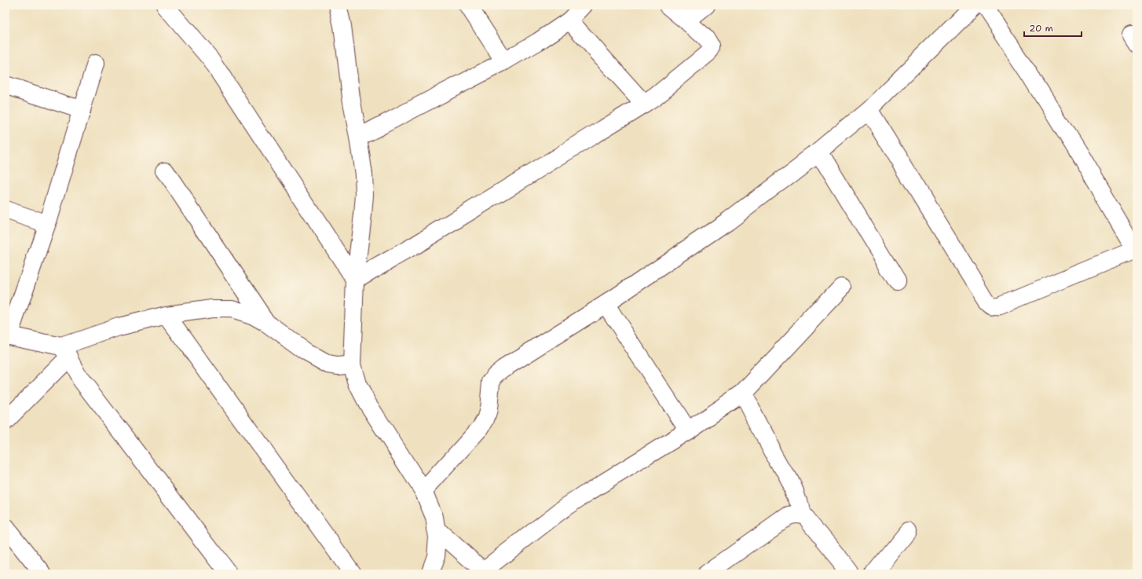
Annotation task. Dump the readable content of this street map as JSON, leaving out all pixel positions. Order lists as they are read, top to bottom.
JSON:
{
  "scale_bar": "20 m"
}
